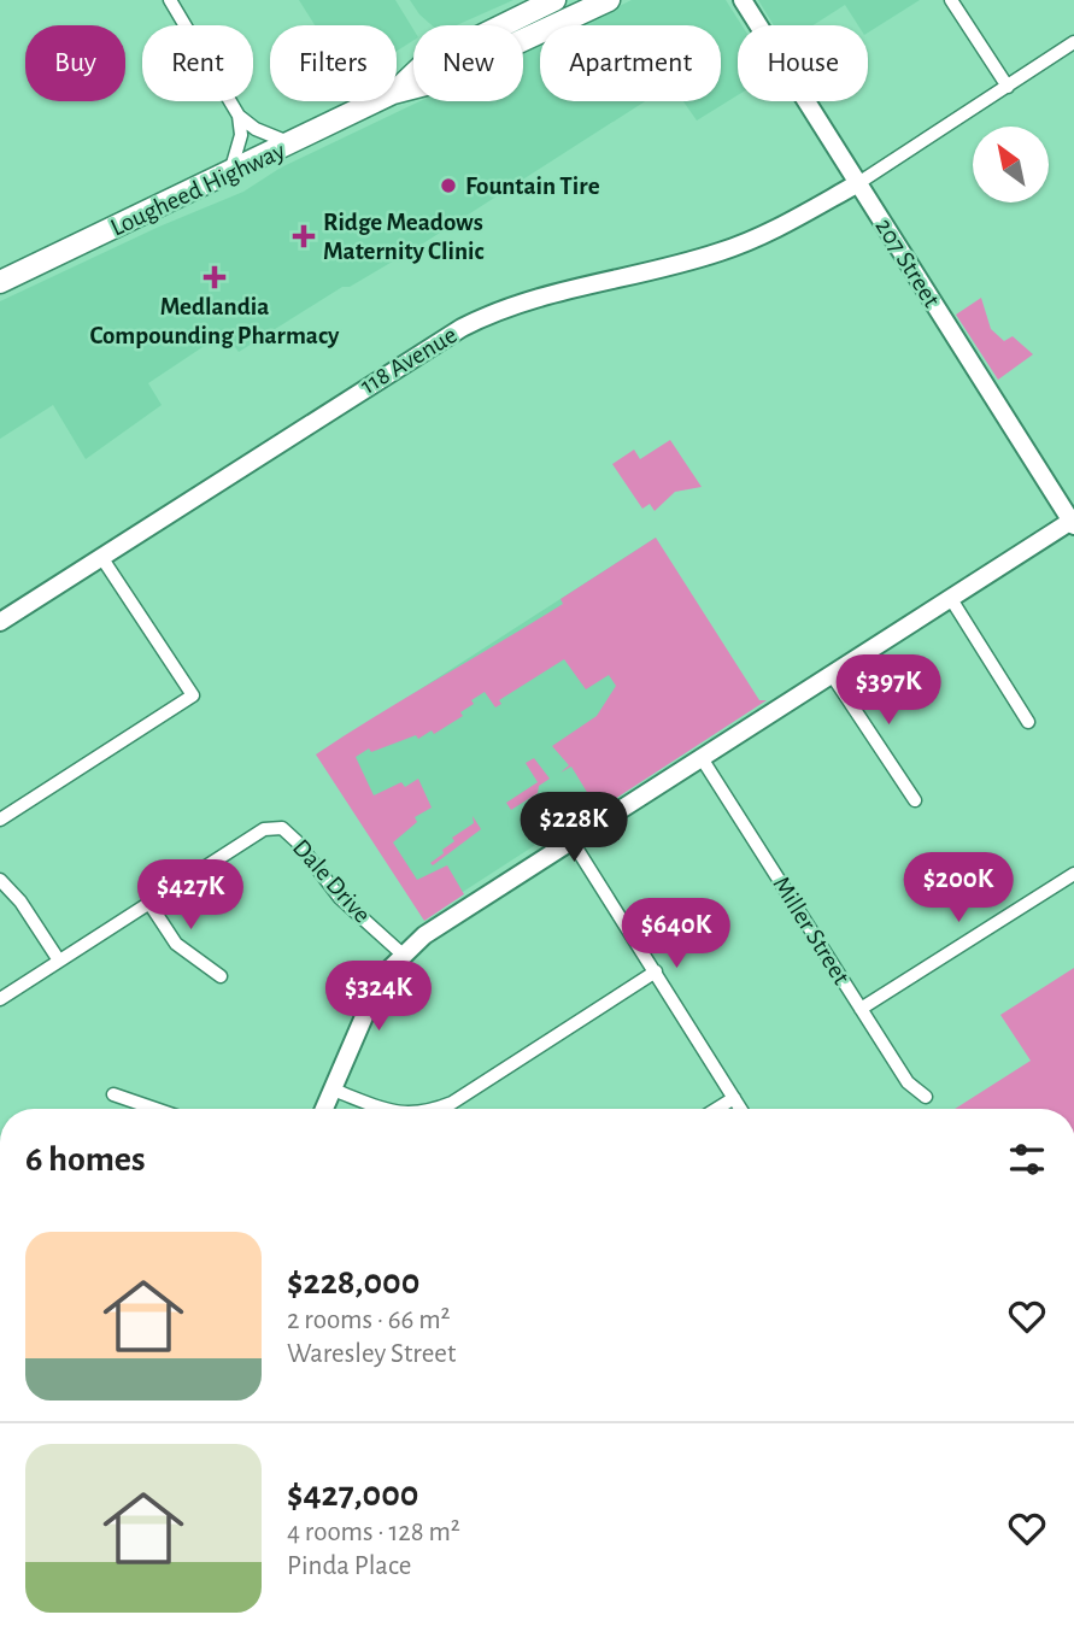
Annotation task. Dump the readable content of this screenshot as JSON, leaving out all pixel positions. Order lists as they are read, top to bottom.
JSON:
{
  "streets": {
    "highway": ["Lougheed Highway"],
    "street": [
      "207 Street",
      "118 Avenue",
      "Dale Drive",
      "Miller Street"
    ]
  },
  "crossings": [
    ["207 Street", "118 Avenue"]
  ],
  "places": {
    "other": ["Fountain Tire"],
    "health": ["Ridge Meadows Maternity Clinic", "Medlandia Compounding Pharmacy"]
  },
  "north": "top left",
  "page": {
    "chip": [
      "Buy",
      "Rent",
      "Filters",
      "New",
      "Apartment",
      "House"
    ],
    "price": [
      "$397K",
      "$228K",
      "$200K",
      "$427K",
      "$640K",
      "$324K"
    ],
    "heading": "6 homes",
    "list": [
      {
        "name": "$228,000",
        "note": "2 rooms · 66 m² · Waresley Street"
      },
      {
        "name": "$427,000",
        "note": "4 rooms · 128 m² · Pinda Place"
      }
    ]
  }
}
